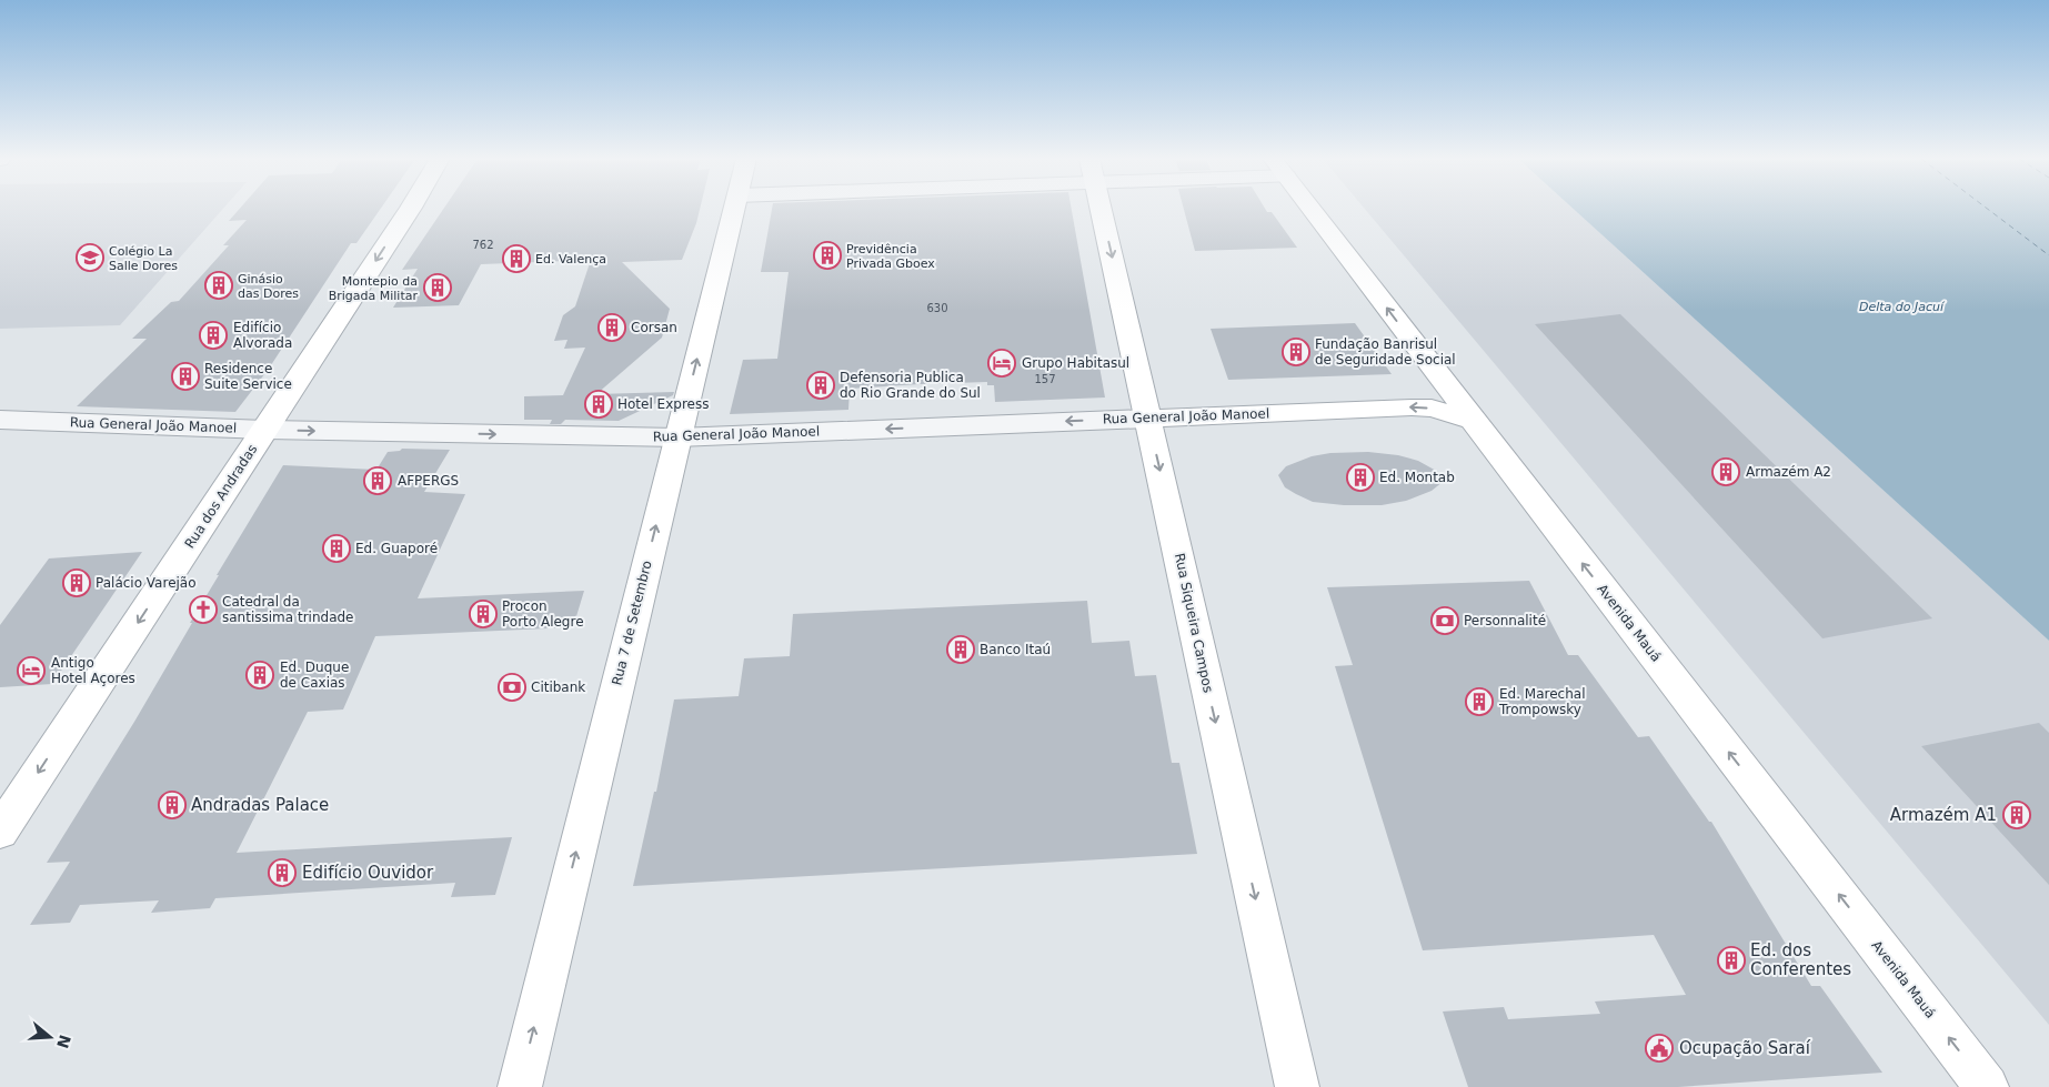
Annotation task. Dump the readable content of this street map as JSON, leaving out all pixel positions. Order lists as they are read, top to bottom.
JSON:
{
  "streets": {
    "street": [
      "Rua General João Manoel",
      "Rua dos Andradas",
      "Rua 7 de Setembro",
      "Rua Siqueira Campos",
      "Avenida Mauá"
    ]
  },
  "crossings": [
    ["Rua General João Manoel", "Rua dos Andradas"],
    ["Rua General João Manoel", "Rua 7 de Setembro"],
    ["Rua General João Manoel", "Rua Siqueira Campos"],
    ["Rua General João Manoel", "Avenida Mauá"]
  ],
  "one_way": [
    "Rua dos Andradas",
    "Rua 7 de Setembro",
    "Rua Siqueira Campos",
    "Avenida Mauá"
  ],
  "water": ["Delta do Jacuí"],
  "places": {
    "building": [
      "Previdência Privada Gboex",
      "Ed. Valença",
      "Ginásio das Dores",
      "Montepio da Brigada Militar",
      "Corsan",
      "Edifício Alvorada",
      "Fundação Banrisul de Seguridade Social",
      "Residence Suite Service",
      "Defensoria Publica do Rio Grande do Sul",
      "Hotel Express",
      "Armazém A2",
      "Ed. Montab",
      "AFPERGS",
      "Ed. Guaporé",
      "Palácio Varejão",
      "Procon Porto Alegre",
      "Banco Itaú",
      "Ed. Duque de Caxias",
      "Ed. Marechal Trompowsky",
      "Andradas Palace",
      "Armazém A1",
      "Edifício Ouvidor",
      "Ed. dos Conferentes"
    ],
    "school or university": ["Colégio La Salle Dores"],
    "hotel": ["Grupo Habitasul", "Antigo Hotel Açores"],
    "church": ["Catedral da santissima trindade"],
    "bank": ["Personnalité", "Citibank"],
    "public building": ["Ocupação Saraí"]
  },
  "house_numbers": ["762", "630", "157"],
  "north": "right"
}
